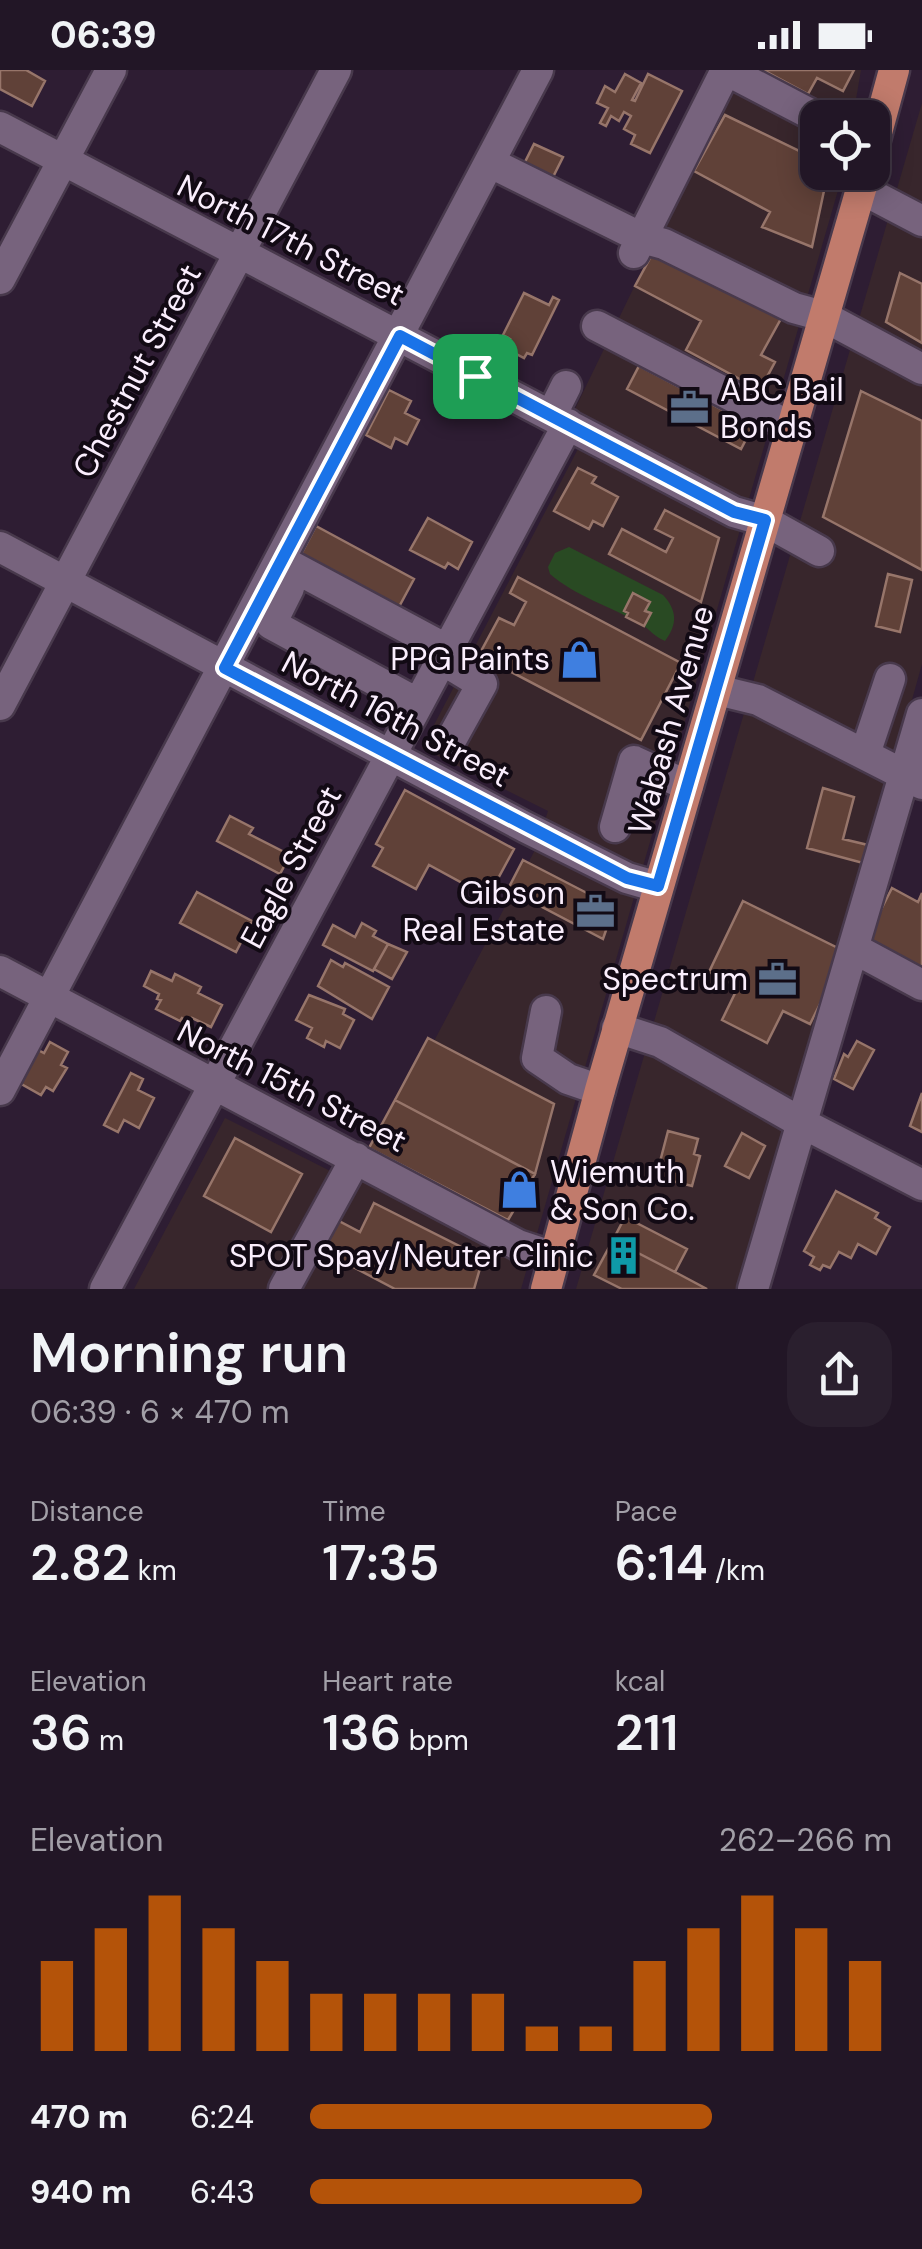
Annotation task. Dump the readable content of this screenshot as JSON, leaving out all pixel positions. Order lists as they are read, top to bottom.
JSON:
{
  "streets": {
    "main road": ["Wabash Avenue"],
    "street": [
      "North 17th Street",
      "Chestnut Street",
      "North 16th Street",
      "Eagle Street",
      "North 15th Street"
    ]
  },
  "crossings": [
    ["North 17th Street", "Chestnut Street"],
    ["North 17th Street", "Wabash Avenue"],
    ["North 17th Street", "Eagle Street"],
    ["Chestnut Street", "North 16th Street"],
    ["North 16th Street", "Wabash Avenue"],
    ["North 16th Street", "Eagle Street"],
    ["Wabash Avenue", "North 15th Street"],
    ["Eagle Street", "North 15th Street"]
  ],
  "places": {
    "office": ["ABC Bail Bonds", "Gibson Real Estate", "Spectrum"],
    "shop": ["PPG Paints", "Wiemuth & Son Co."],
    "building": ["SPOT Spay/Neuter Clinic"]
  },
  "page": {
    "status": "06:39",
    "heading": ["Morning run", "06:39 · 6 × 470 m"],
    "stats": [
      ["Distance", "2.82 km"],
      ["Time", "17:35"],
      ["Pace", "6:14 /km"],
      ["Elevation", "36 m"],
      ["Heart rate", "136 bpm"],
      ["kcal", "211"]
    ],
    "chart": ["Elevation", "262–266 m"],
    "list": [
      {
        "name": "470 m",
        "note": "6:24"
      },
      {
        "name": "940 m",
        "note": "6:43"
      }
    ]
  }
}
